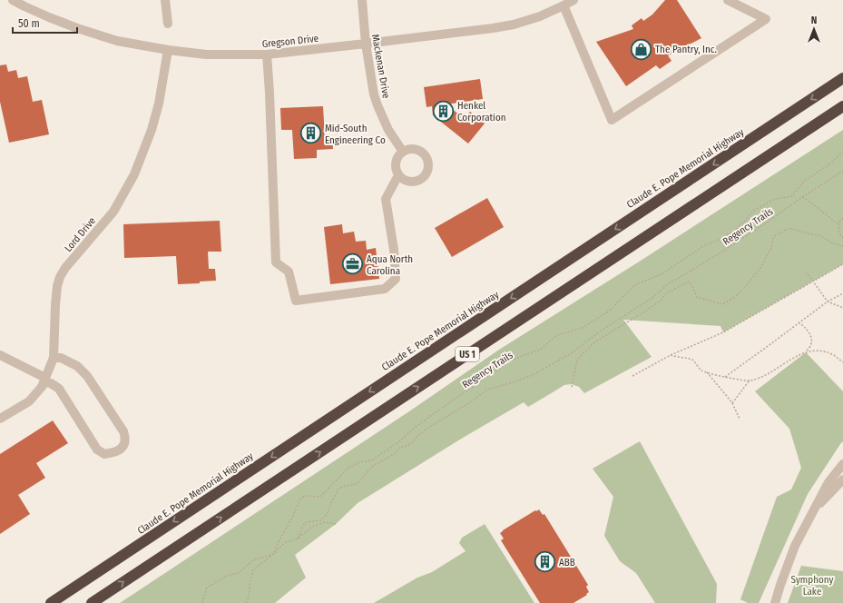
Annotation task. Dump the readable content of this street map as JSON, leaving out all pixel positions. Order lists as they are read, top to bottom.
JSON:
{
  "streets": {
    "highway": ["Claude E. Pope Memorial Highway", "US 1"],
    "street": ["Gregson Drive", "Mackenan Drive", "Lord Drive"],
    "path": ["Regency Trails"]
  },
  "crossings": [
    ["Gregson Drive", "Mackenan Drive"],
    ["Gregson Drive", "Lord Drive"]
  ],
  "parks": ["Symphony Lake"],
  "places": {
    "shop": ["The Pantry, Inc."],
    "building": ["Henkel Corporation", "Mid-South Engineering Co", "ABB"],
    "office": ["Aqua North Carolina"]
  },
  "scale_bar": "50 m",
  "north": "top"
}
